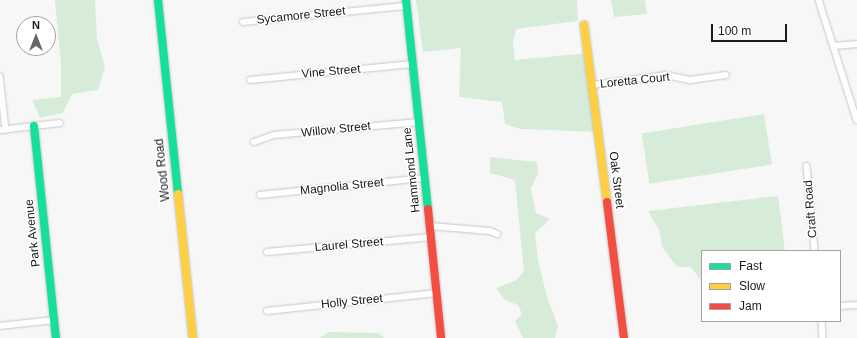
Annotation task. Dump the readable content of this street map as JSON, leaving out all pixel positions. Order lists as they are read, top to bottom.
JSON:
{
  "streets": {
    "street": [
      "Sycamore Street",
      "Vine Street",
      "Loretta Court",
      "Willow Street",
      "Wood Road",
      "Hammond Lane",
      "Oak Street",
      "Magnolia Street",
      "Craft Road",
      "Park Avenue",
      "Laurel Street",
      "Holly Street"
    ]
  },
  "crossings": [
    ["Sycamore Street", "Hammond Lane"],
    ["Vine Street", "Hammond Lane"],
    ["Loretta Court", "Oak Street"],
    ["Willow Street", "Hammond Lane"],
    ["Hammond Lane", "Magnolia Street"],
    ["Hammond Lane", "Laurel Street"],
    ["Hammond Lane", "Holly Street"]
  ],
  "legend": ["Fast", "Slow", "Jam"],
  "scale_bar": "100 m",
  "north": "top"
}
